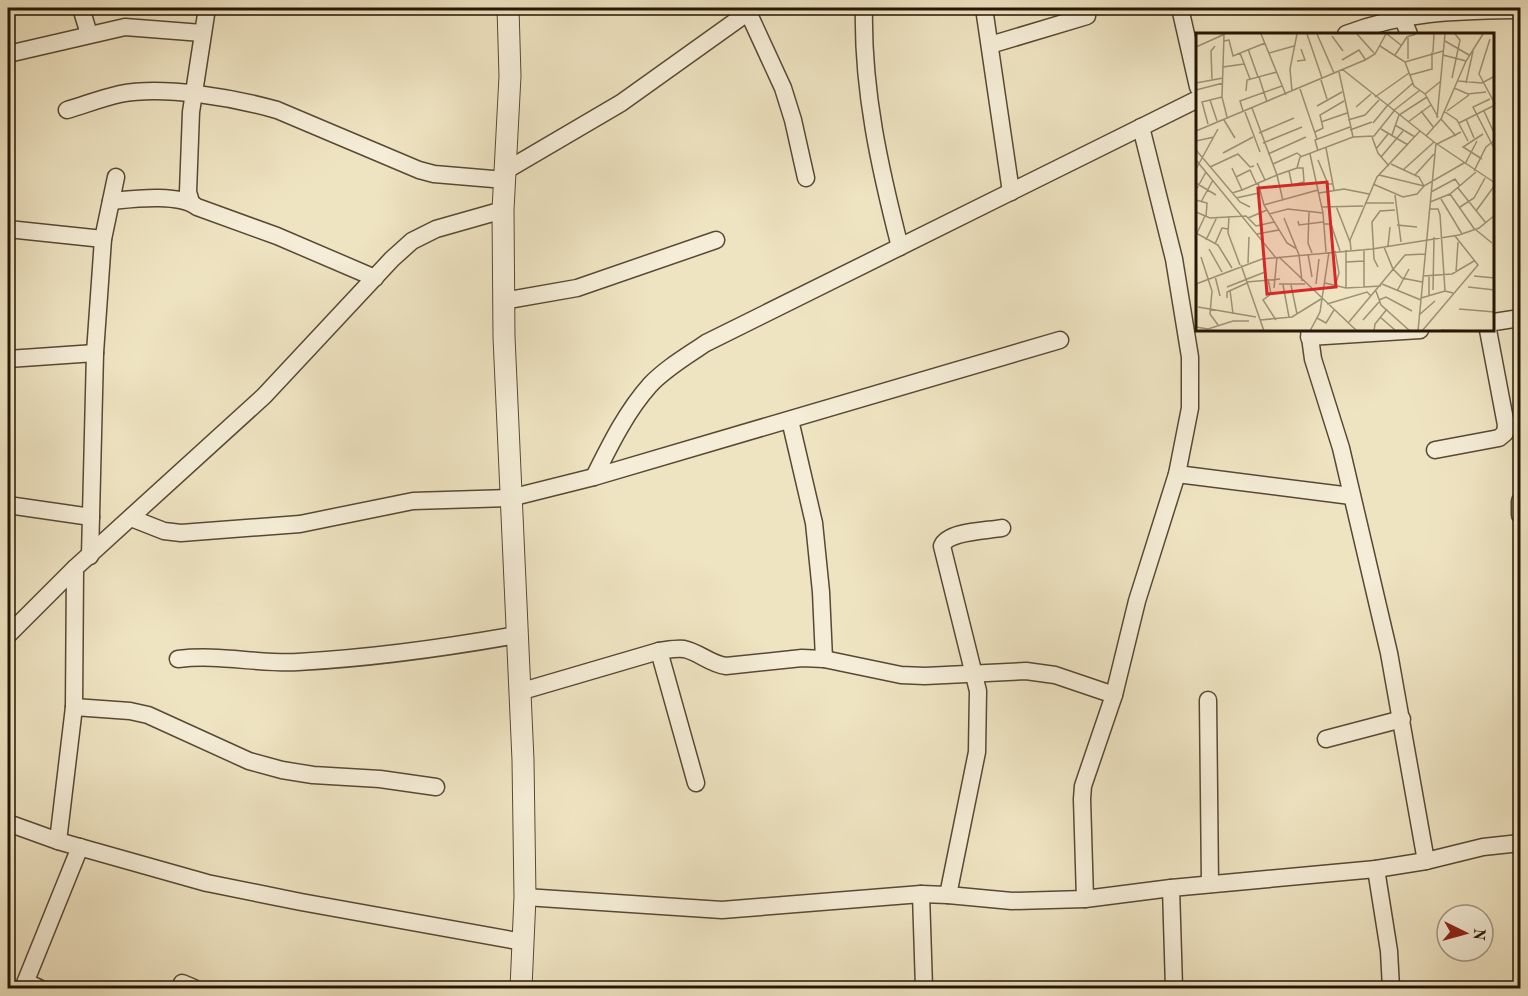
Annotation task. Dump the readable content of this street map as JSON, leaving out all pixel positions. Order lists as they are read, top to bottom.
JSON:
{
  "north": "right"
}
